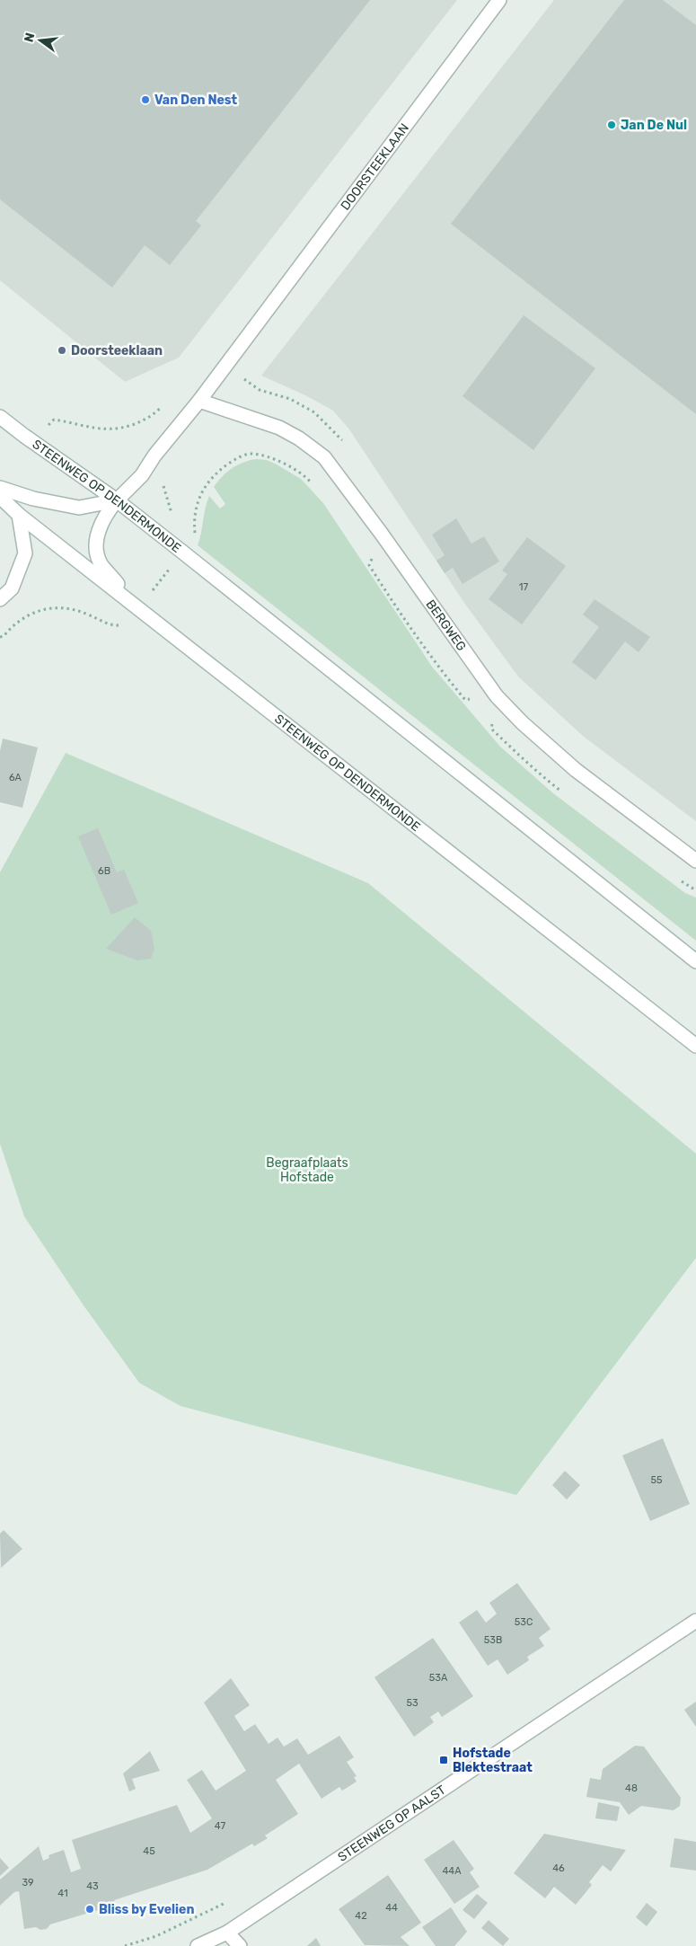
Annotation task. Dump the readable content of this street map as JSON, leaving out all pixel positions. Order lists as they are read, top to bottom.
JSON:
{
  "streets": {
    "street": [
      "DOORSTEEKLAAN",
      "STEENWEG OP DENDERMONDE",
      "BERGWEG",
      "STEENWEG OP AALST"
    ]
  },
  "crossings": [
    ["DOORSTEEKLAAN", "STEENWEG OP DENDERMONDE"],
    ["DOORSTEEKLAAN", "BERGWEG"]
  ],
  "parks": ["Begraafplaats Hofstade"],
  "places": {
    "other": [
      "Van Den Nest",
      "Jan De Nul",
      "Doorsteeklaan",
      "Bliss by Evelien"
    ],
    "transit": ["Hofstade Blektestraat"]
  },
  "house_numbers": [
    "17",
    "6A",
    "6B",
    "55",
    "53C",
    "53B",
    "53A",
    "53",
    "48",
    "47",
    "45",
    "46",
    "44A",
    "39",
    "43",
    "41",
    "44",
    "42"
  ],
  "north": "left"
}
